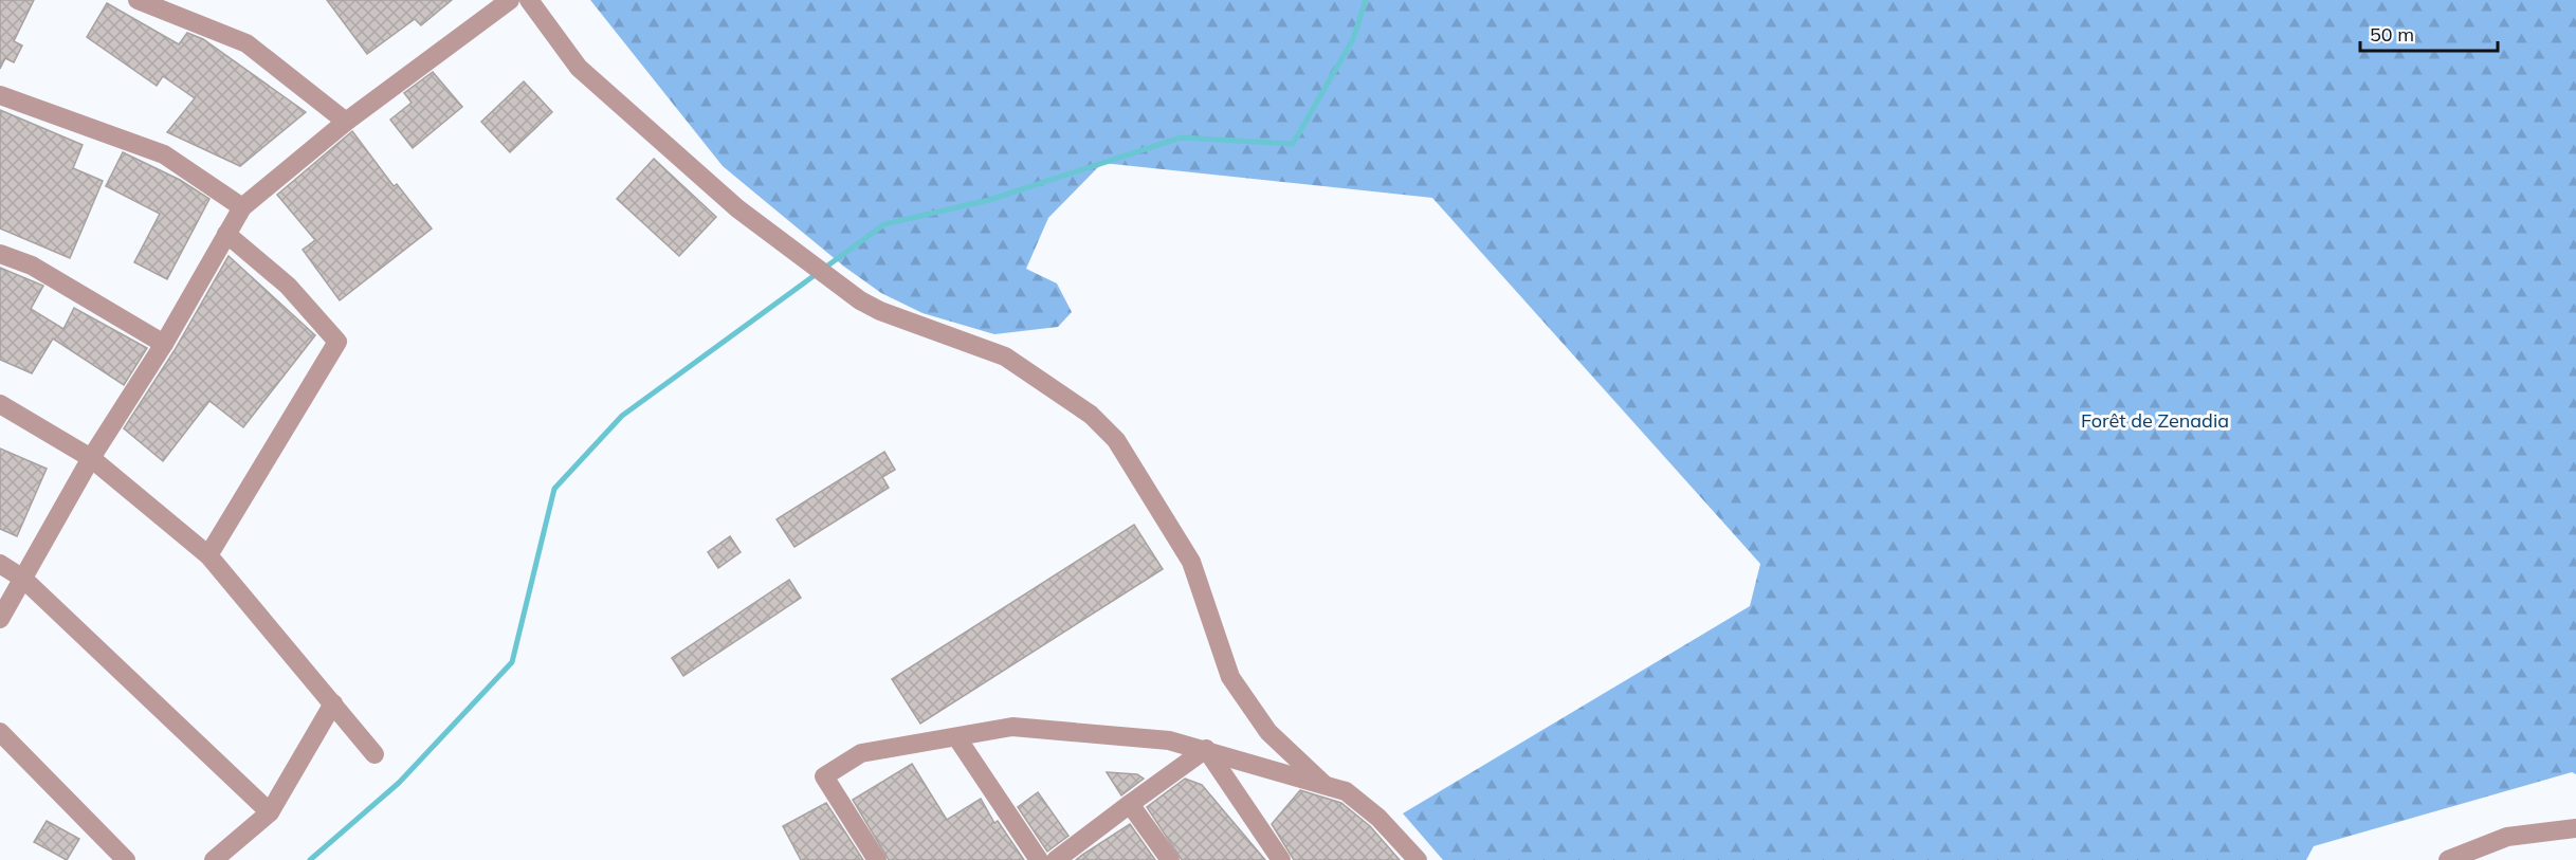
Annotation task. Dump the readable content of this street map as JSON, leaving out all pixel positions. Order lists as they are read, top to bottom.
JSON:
{
  "parks": ["Forêt de Zenadia"],
  "scale_bar": "50 m"
}
